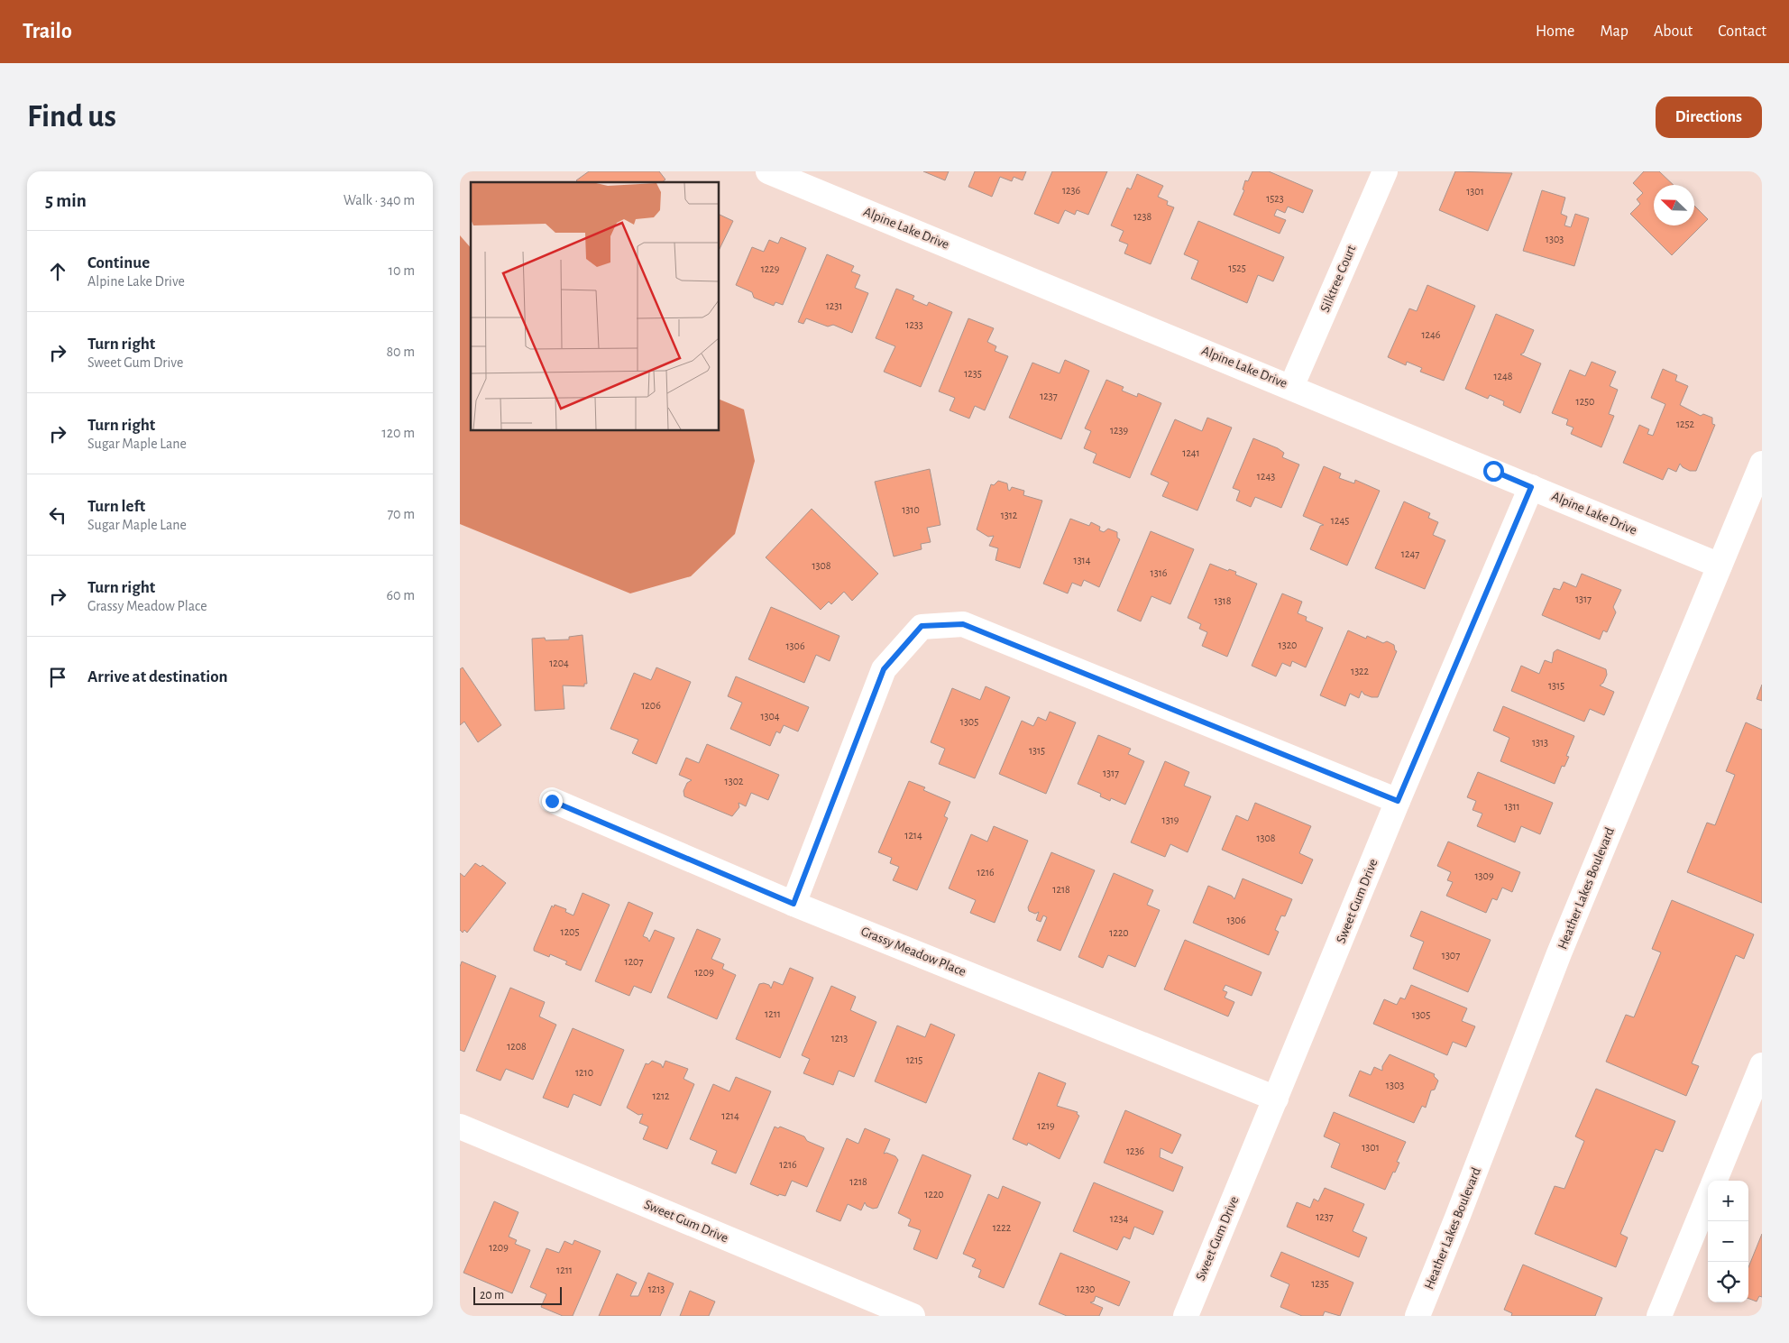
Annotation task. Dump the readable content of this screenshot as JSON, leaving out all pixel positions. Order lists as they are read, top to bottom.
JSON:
{
  "streets": {
    "street": [
      "Alpine Lake Drive",
      "Silktree Court",
      "Heather Lakes Boulevard",
      "Sweet Gum Drive",
      "Grassy Meadow Place"
    ]
  },
  "crossings": [
    ["Alpine Lake Drive", "Silktree Court"],
    ["Alpine Lake Drive", "Heather Lakes Boulevard"],
    ["Alpine Lake Drive", "Sweet Gum Drive"],
    ["Sweet Gum Drive", "Grassy Meadow Place"]
  ],
  "house_numbers": [
    "1236",
    "1301",
    "1523",
    "1238",
    "1303",
    "1525",
    "1229",
    "1231",
    "1233",
    "1246",
    "1235",
    "1248",
    "1237",
    "1250",
    "1252",
    "1239",
    "1241",
    "1243",
    "1310",
    "1312",
    "1245",
    "1247",
    "1314",
    "1308",
    "1316",
    "1317",
    "1318",
    "1320",
    "1306",
    "1204",
    "1322",
    "1315",
    "1206",
    "1304",
    "1305",
    "1313",
    "1315",
    "1317",
    "1302",
    "1311",
    "1319",
    "1214",
    "1308",
    "1216",
    "1309",
    "1218",
    "1306",
    "1205",
    "1220",
    "1307",
    "1207",
    "1209",
    "1211",
    "1305",
    "1213",
    "1208",
    "1215",
    "1210",
    "1303",
    "1212",
    "1214",
    "1219",
    "1301",
    "1236",
    "1216",
    "1218",
    "1220",
    "1237",
    "1234",
    "1222",
    "1209",
    "1211",
    "1235",
    "1213",
    "1230"
  ],
  "scale_bar": "20 m",
  "north": "top left",
  "page": {
    "header": "Trailo",
    "nav": [
      "Home",
      "Map",
      "About",
      "Contact"
    ],
    "buttons": "Directions",
    "title": "Find us",
    "heading": ["5 min", "Walk · 340 m"],
    "list": [
      ["Continue", "Alpine Lake Drive", "10 m"],
      ["Turn right", "Sweet Gum Drive", "80 m"],
      ["Turn right", "Sugar Maple Lane", "120 m"],
      ["Turn left", "Sugar Maple Lane", "70 m"],
      ["Turn right", "Grassy Meadow Place", "60 m"],
      "Arrive at destination"
    ],
    "map_buttons": ["+", "−"],
    "scale": "20 m"
  }
}
